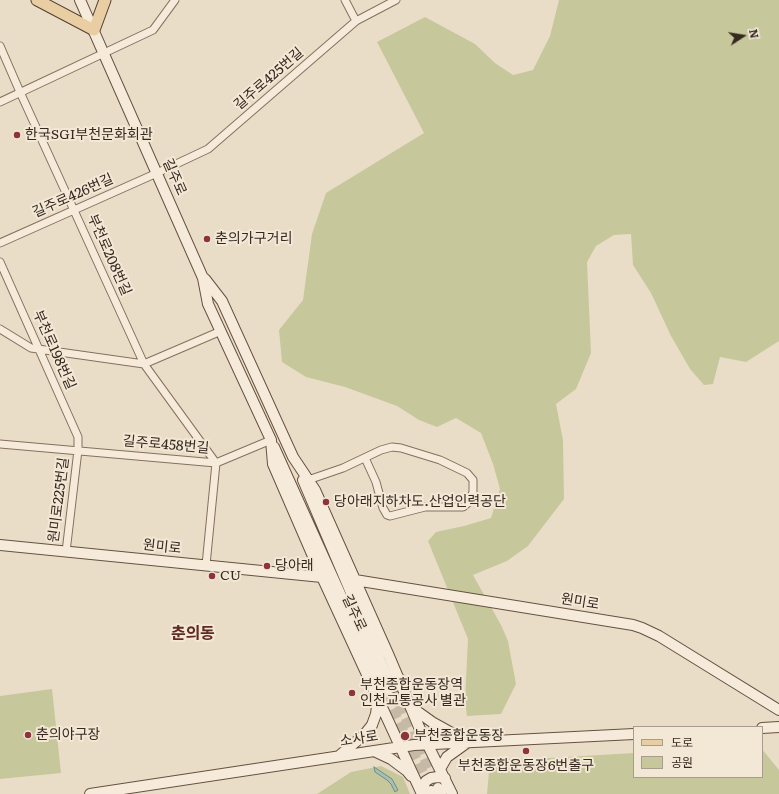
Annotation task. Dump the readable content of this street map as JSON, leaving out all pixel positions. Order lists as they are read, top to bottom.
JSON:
{
  "streets": {
    "street": [
      "길주로425번길",
      "길주로",
      "길주로426번길",
      "부천로208번길",
      "부천로198번길",
      "길주로458번길",
      "원미로225번길",
      "원미로",
      "소사로"
    ]
  },
  "crossings": [
    ["길주로425번길", "길주로"],
    ["길주로425번길", "길주로426번길"],
    ["길주로", "길주로426번길"],
    ["길주로", "길주로458번길"],
    ["길주로", "원미로"],
    ["길주로", "소사로"],
    ["길주로426번길", "부천로208번길"],
    ["부천로208번길", "길주로458번길"],
    ["부천로198번길", "길주로458번길"],
    ["부천로198번길", "원미로225번길"],
    ["길주로458번길", "원미로225번길"],
    ["원미로225번길", "원미로"]
  ],
  "districts": ["춘의동"],
  "places": [
    "한국SGI부천문화회관",
    "춘의가구거리",
    "당아래지하차도.산업인력공단",
    "당아래",
    "CU",
    "부천종합운동장역 인천교통공사 별관",
    "춘의야구장",
    "부천종합운동장",
    "부천종합운동장6번출구"
  ],
  "legend": ["도로", "공원"],
  "north": "right"
}
